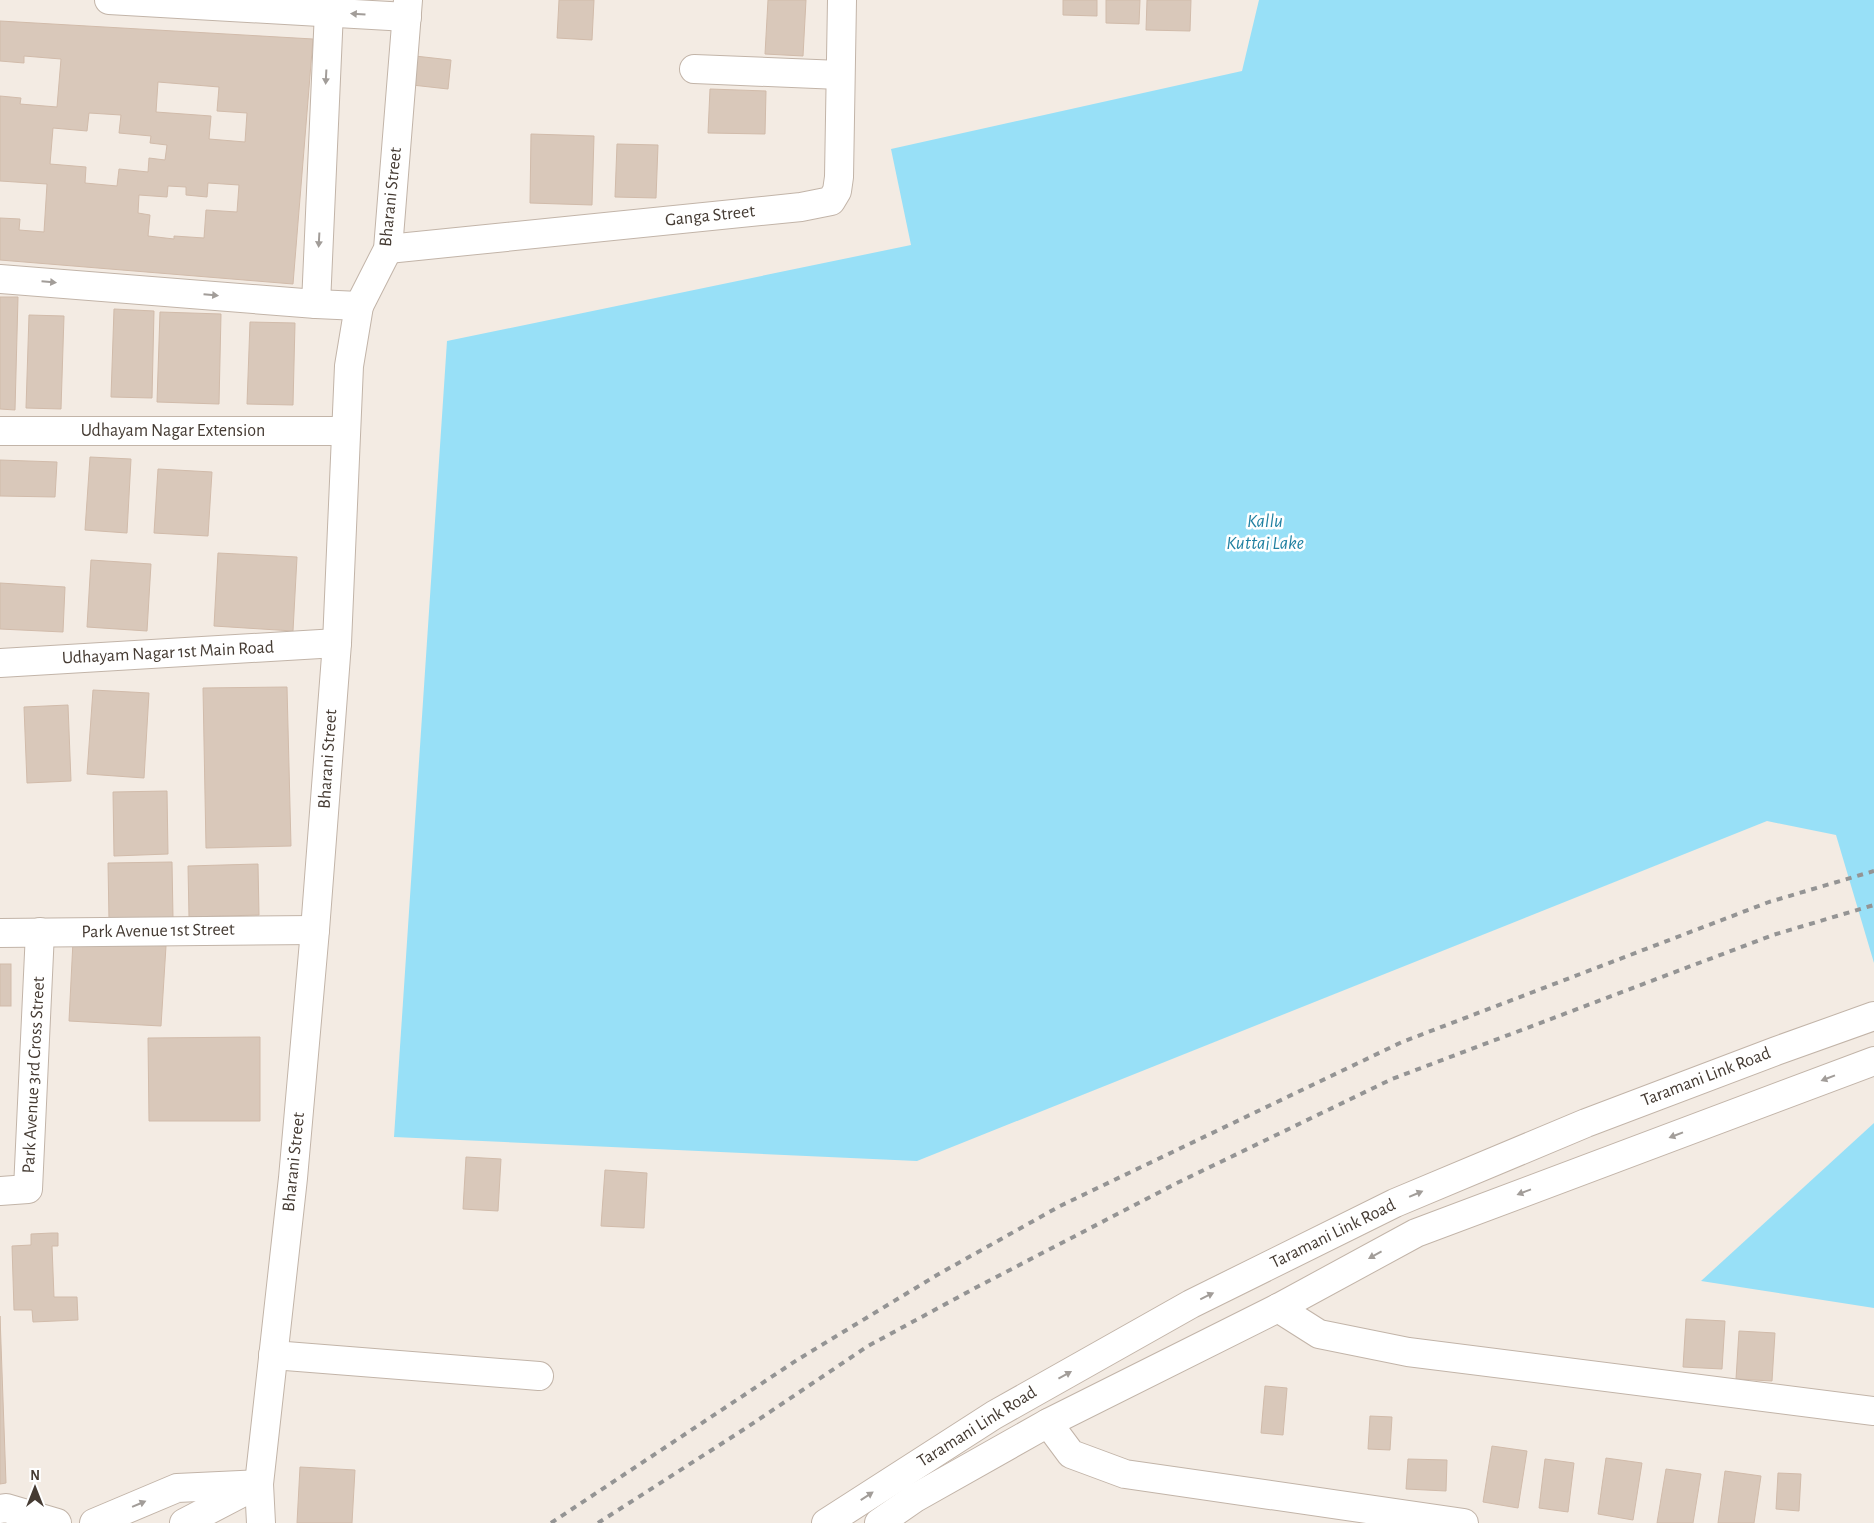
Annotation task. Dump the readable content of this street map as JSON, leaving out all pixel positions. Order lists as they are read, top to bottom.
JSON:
{
  "streets": {
    "street": [
      "Bharani Street",
      "Ganga Street",
      "Udhayam Nagar Extension",
      "Udhayam Nagar 1st Main Road",
      "Park Avenue 1st Street",
      "Park Avenue 3rd Cross Street",
      "Taramani Link Road"
    ]
  },
  "crossings": [
    ["Bharani Street", "Ganga Street"],
    ["Bharani Street", "Udhayam Nagar Extension"],
    ["Bharani Street", "Udhayam Nagar 1st Main Road"],
    ["Bharani Street", "Park Avenue 1st Street"],
    ["Park Avenue 1st Street", "Park Avenue 3rd Cross Street"]
  ],
  "water": ["Kallu Kuttai Lake"],
  "north": "top"
}
